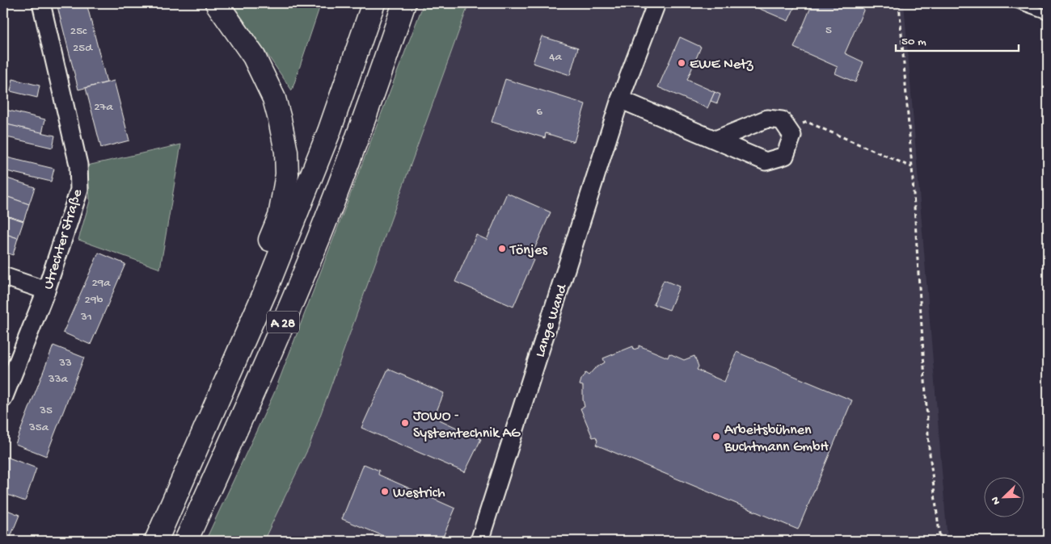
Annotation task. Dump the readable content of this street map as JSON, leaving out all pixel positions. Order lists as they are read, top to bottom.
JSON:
{
  "streets": {
    "highway": ["A 28"],
    "street": ["Utrechter Straße", "Lange Wand"]
  },
  "places": [
    "EWE Netz",
    "Tönjes",
    "JOWO ‑ Systemtechnik AG",
    "Arbeitsbühnen Buchtmann GmbH",
    "Westrich"
  ],
  "house_numbers": [
    "5",
    "25c",
    "25d",
    "4a",
    "27a",
    "6",
    "29a",
    "29b",
    "31",
    "33",
    "33a",
    "35",
    "35a"
  ],
  "scale_bar": "50 m",
  "north": "bottom left"
}
